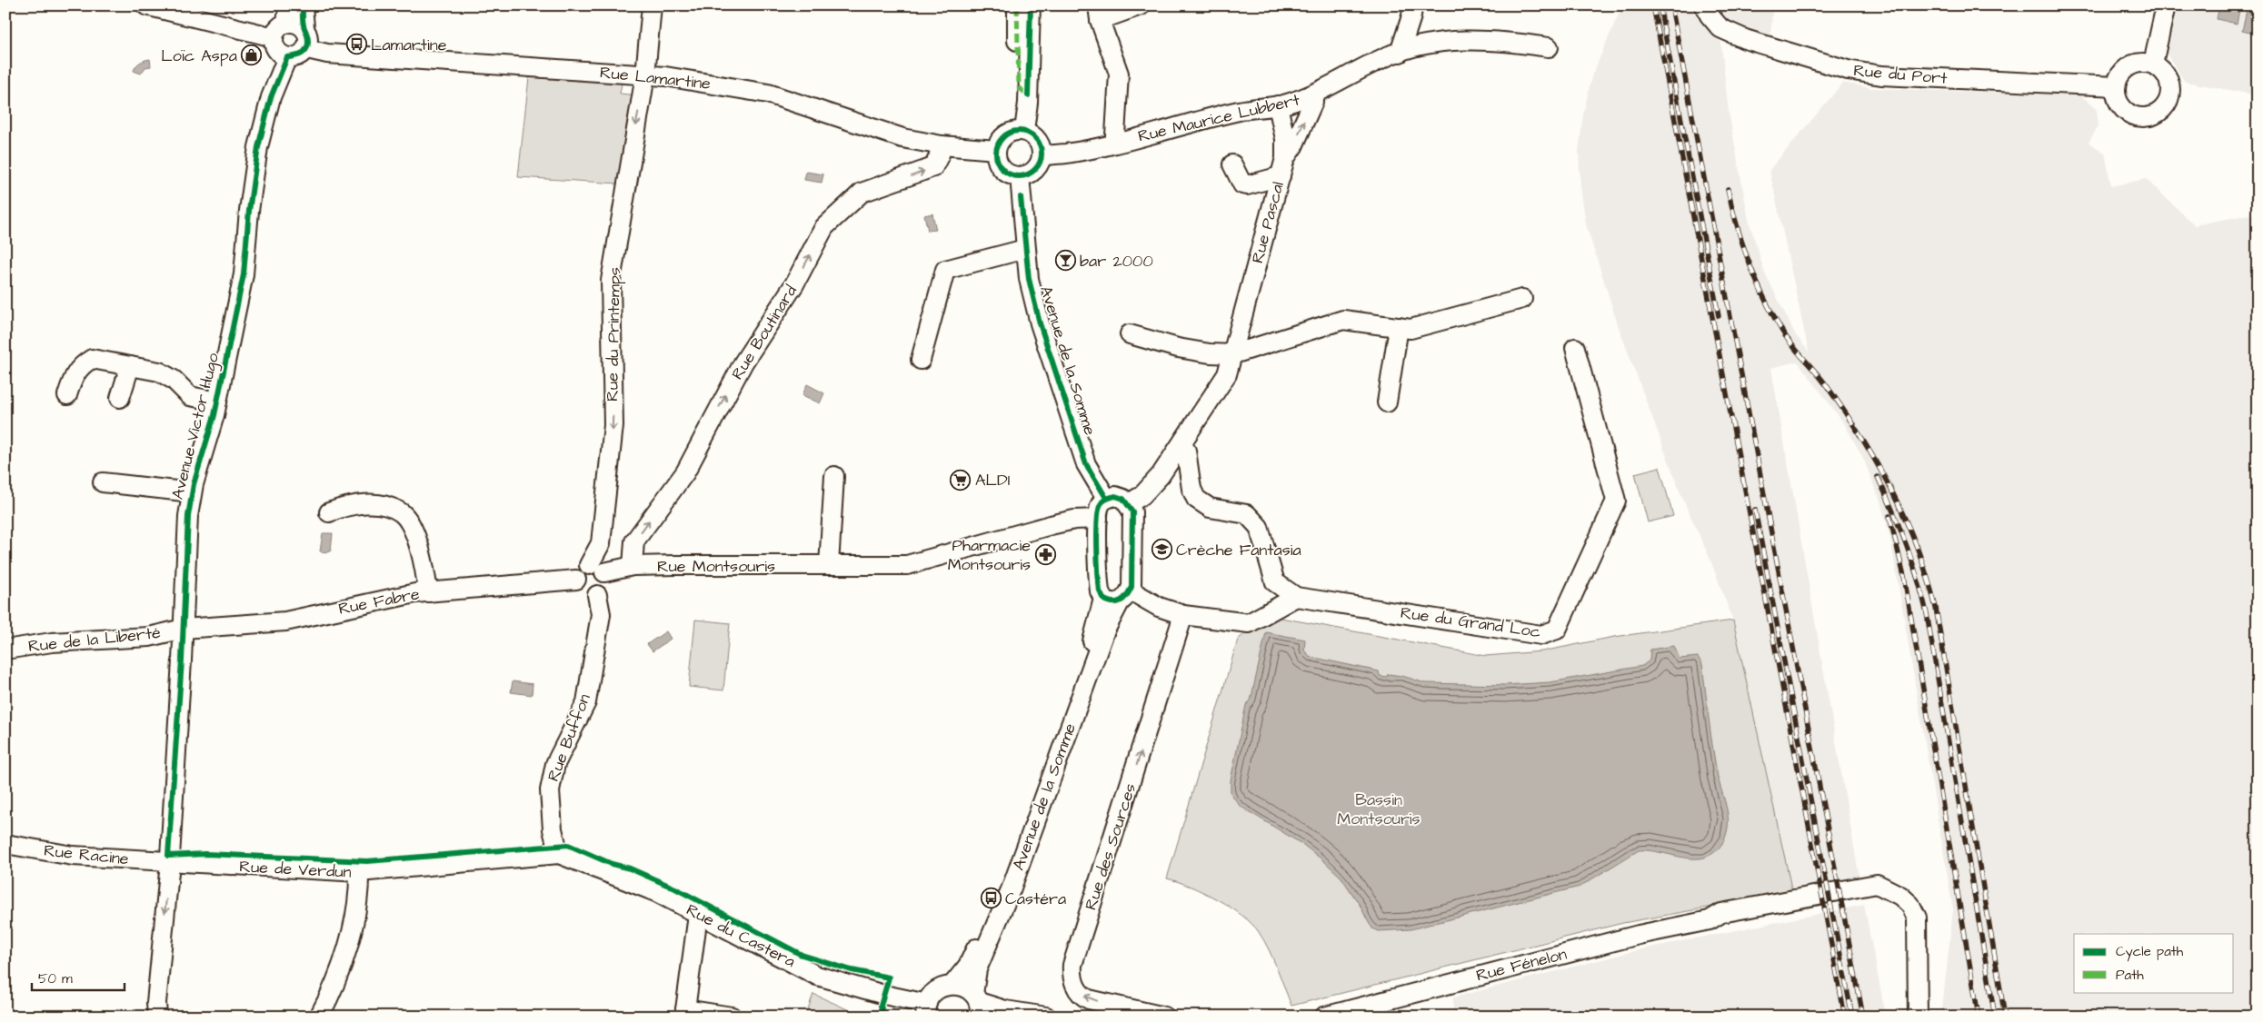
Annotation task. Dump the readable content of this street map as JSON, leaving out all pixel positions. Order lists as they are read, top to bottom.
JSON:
{
  "streets": {
    "street": [
      "Rue du Port",
      "Rue Lamartine",
      "Rue Maurice Lubbert",
      "Rue Pascal",
      "Rue Boutinard",
      "Rue du Printemps",
      "Avenue de la Somme",
      "Avenue Victor Hugo",
      "Rue Montsouris",
      "Rue Fabre",
      "Rue du Grand Loc",
      "Rue de la Liberté",
      "Rue Buffon",
      "Rue des Sources",
      "Rue Racine",
      "Rue de Verdun",
      "Rue du Castera",
      "Rue Fénelon"
    ]
  },
  "crossings": [
    ["Rue Lamartine", "Rue Maurice Lubbert"],
    ["Rue Lamartine", "Rue Boutinard"],
    ["Rue Lamartine", "Rue du Printemps"],
    ["Rue Lamartine", "Avenue de la Somme"],
    ["Rue Lamartine", "Avenue Victor Hugo"],
    ["Rue Maurice Lubbert", "Rue Pascal"],
    ["Rue Maurice Lubbert", "Avenue de la Somme"],
    ["Rue Pascal", "Rue du Grand Loc"],
    ["Rue Boutinard", "Rue Montsouris"],
    ["Rue du Printemps", "Rue Montsouris"],
    ["Rue du Printemps", "Rue Fabre"],
    ["Rue du Printemps", "Rue Buffon"],
    ["Avenue Victor Hugo", "Rue Fabre"],
    ["Avenue Victor Hugo", "Rue de la Liberté"],
    ["Avenue Victor Hugo", "Rue Racine"],
    ["Avenue Victor Hugo", "Rue de Verdun"],
    ["Rue Montsouris", "Rue Fabre"],
    ["Rue Montsouris", "Rue Buffon"],
    ["Rue Fabre", "Rue de la Liberté"],
    ["Rue Fabre", "Rue Buffon"],
    ["Rue Buffon", "Rue de Verdun"],
    ["Rue Buffon", "Rue du Castera"],
    ["Rue Racine", "Rue de Verdun"],
    ["Rue de Verdun", "Rue du Castera"]
  ],
  "one_way": ["Rue Boutinard", "Rue du Printemps", "Rue des Sources"],
  "parks": ["Bassin Montsouris"],
  "places": {
    "bus stop": ["Lamartine", "Castéra"],
    "shop": ["Loïc Aspa"],
    "bar": ["bar 2000"],
    "supermarket": ["ALDI"],
    "school or university": ["Crèche Fantasia"],
    "pharmacy": ["Pharmacie Montsouris"]
  },
  "legend": ["Cycle path", "Path"],
  "scale_bar": "50 m"
}
